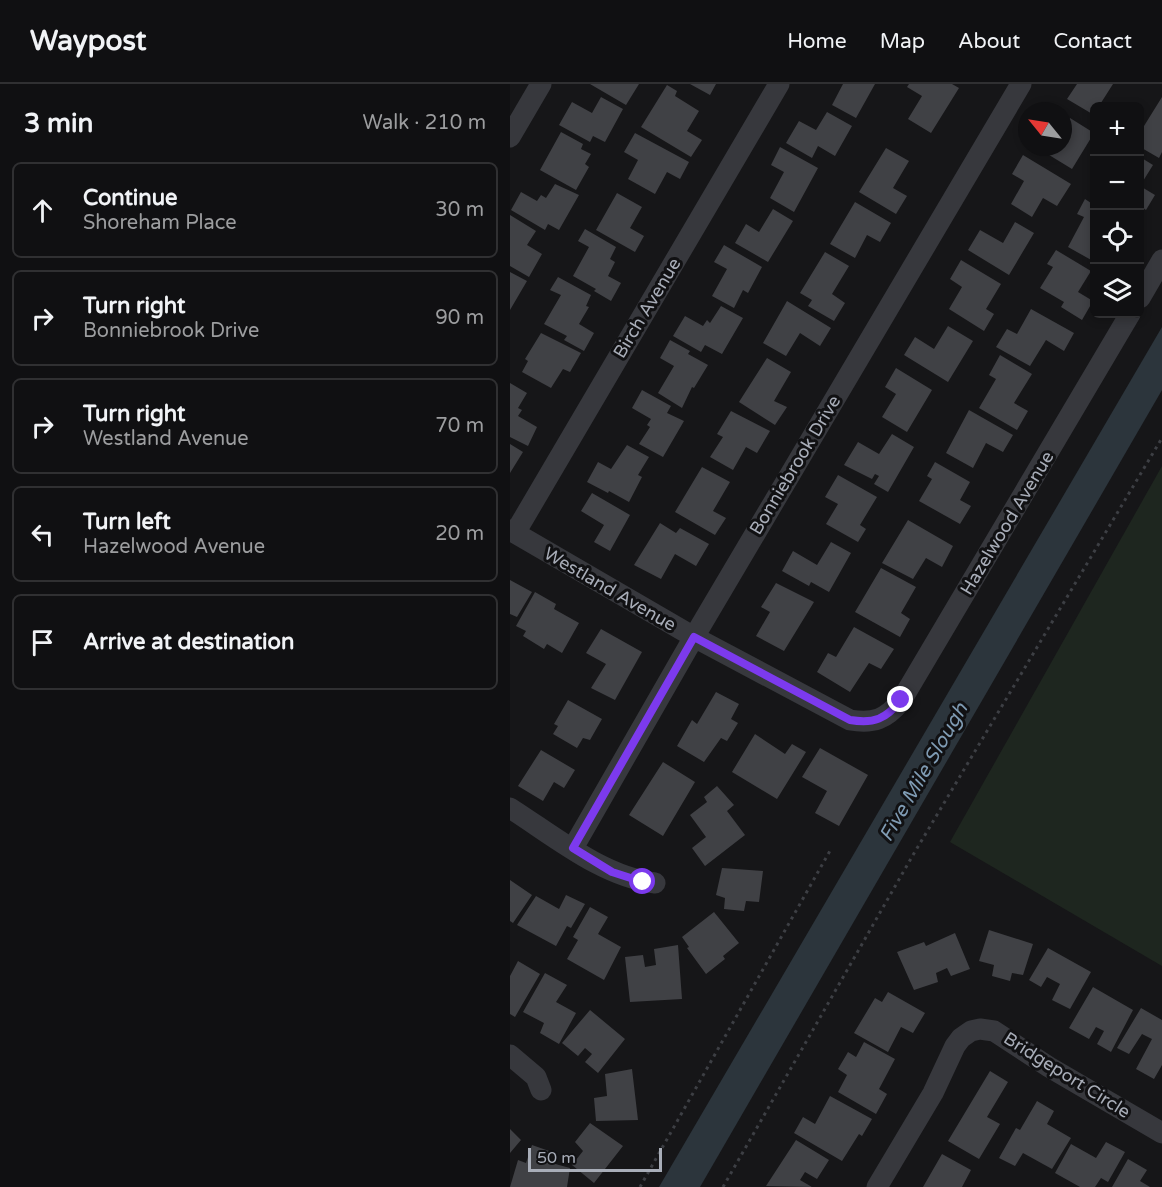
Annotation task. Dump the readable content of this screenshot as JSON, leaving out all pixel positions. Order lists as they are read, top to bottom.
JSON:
{
  "streets": {
    "street": [
      "Birch Avenue",
      "Bonniebrook Drive",
      "Hazelwood Avenue",
      "Westland Avenue",
      "Bridgeport Circle"
    ]
  },
  "crossings": [
    ["Birch Avenue", "Westland Avenue"],
    ["Bonniebrook Drive", "Westland Avenue"],
    ["Hazelwood Avenue", "Westland Avenue"]
  ],
  "water": ["Five Mile Slough"],
  "scale_bar": "50 m",
  "north": "top left",
  "page": {
    "header": "Waypost",
    "nav": [
      "Home",
      "Map",
      "About",
      "Contact"
    ],
    "heading": ["3 min", "Walk · 210 m"],
    "map_buttons": ["+", "−"],
    "list": [
      ["Continue", "Shoreham Place", "30 m"],
      ["Turn right", "Bonniebrook Drive", "90 m"],
      ["Turn right", "Westland Avenue", "70 m"],
      ["Turn left", "Hazelwood Avenue", "20 m"],
      "Arrive at destination"
    ],
    "scale": "50 m"
  }
}
